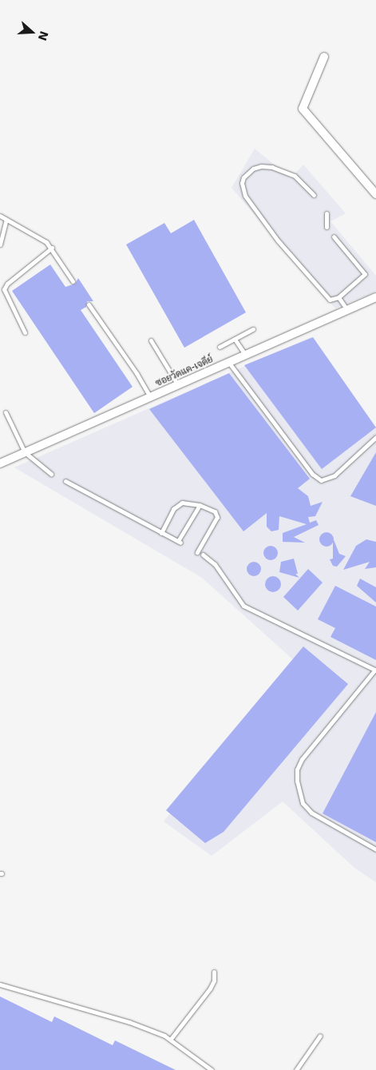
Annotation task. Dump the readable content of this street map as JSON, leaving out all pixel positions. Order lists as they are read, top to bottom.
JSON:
{
  "streets": {
    "street": ["ซอยวัดแค-เจดีย์"]
  },
  "north": "right"
}
